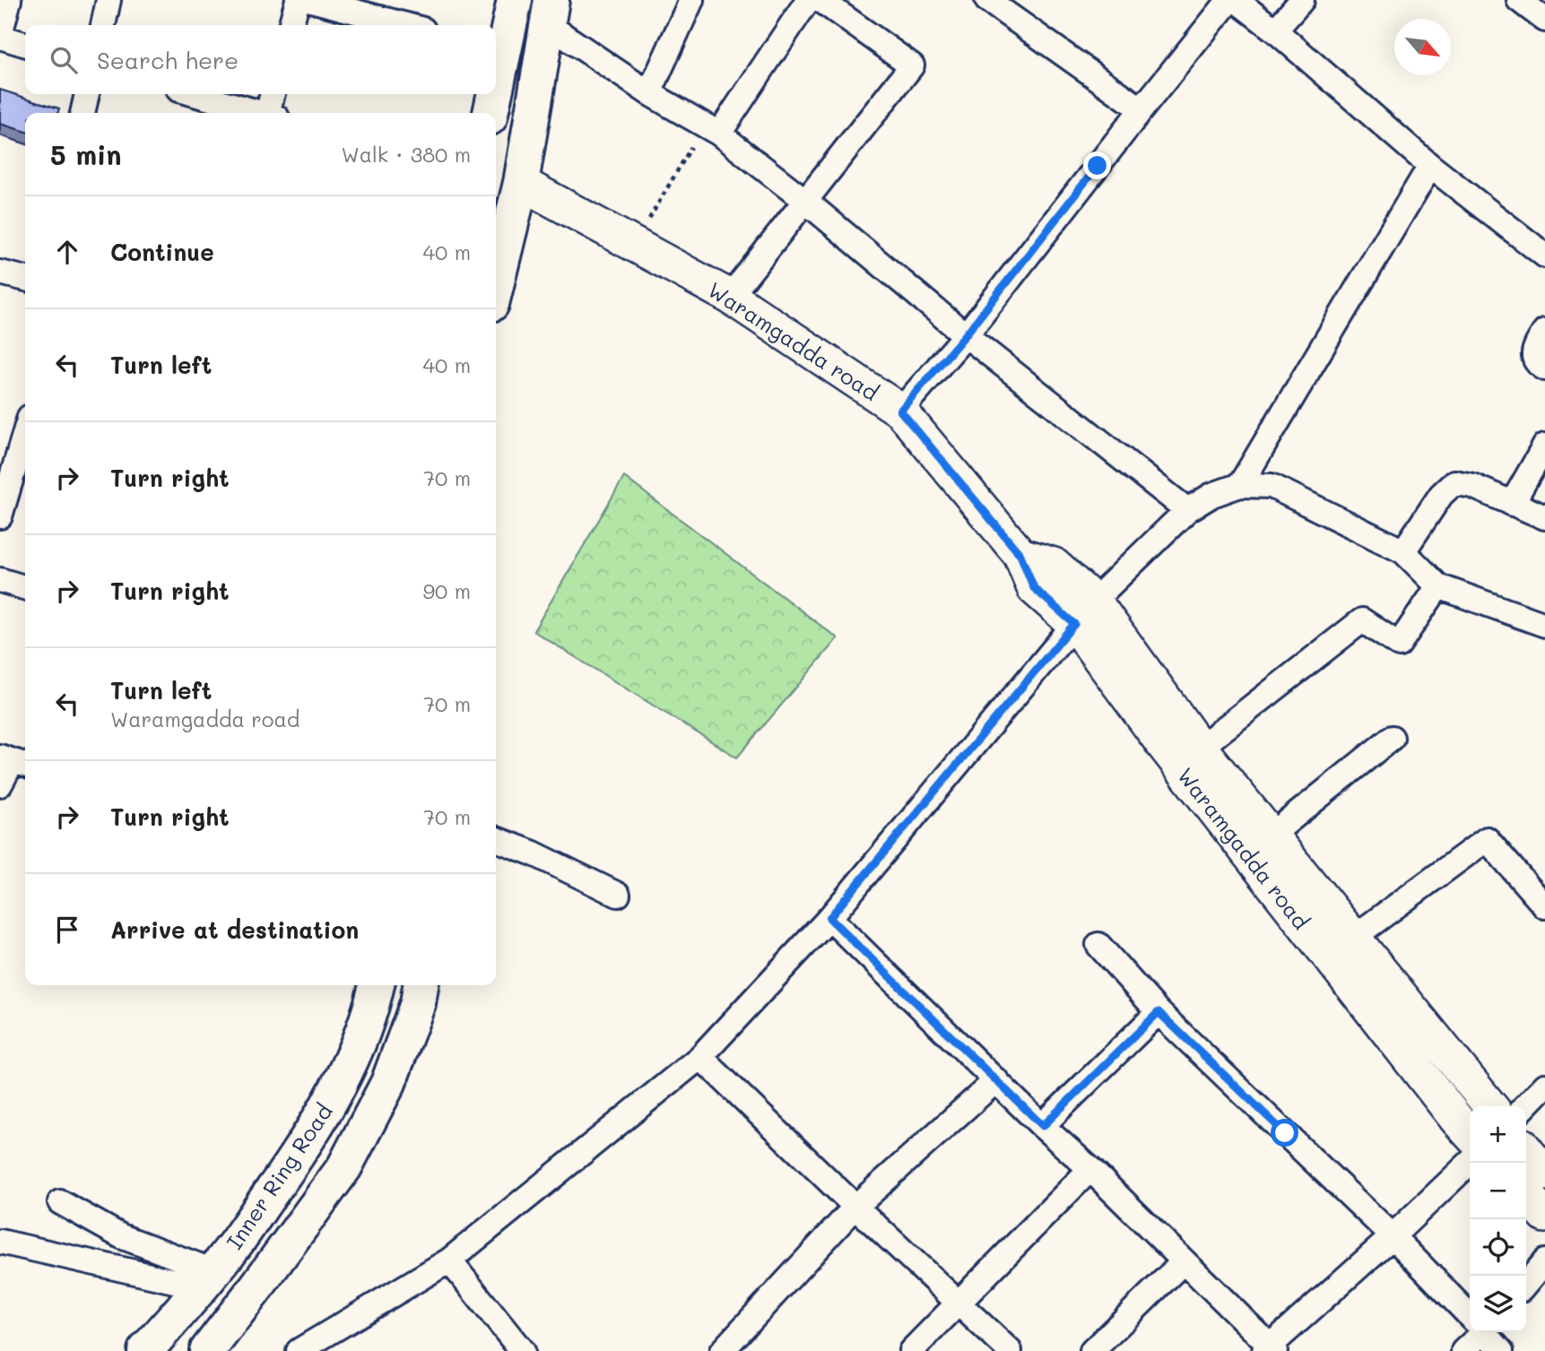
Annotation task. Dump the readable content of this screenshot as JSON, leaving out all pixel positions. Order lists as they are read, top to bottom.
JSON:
{
  "streets": {
    "highway": ["Inner Ring Road"],
    "street": ["Waramgadda road"]
  },
  "north": "bottom right",
  "page": {
    "search": "Search here",
    "heading": ["5 min", "Walk · 380 m"],
    "list": [
      ["Continue", "40 m"],
      ["Turn left", "40 m"],
      ["Turn right", "70 m"],
      ["Turn right", "90 m"],
      ["Turn left", "Waramgadda road", "70 m"],
      ["Turn right", "70 m"],
      "Arrive at destination"
    ],
    "map_buttons": ["+", "−"]
  }
}
